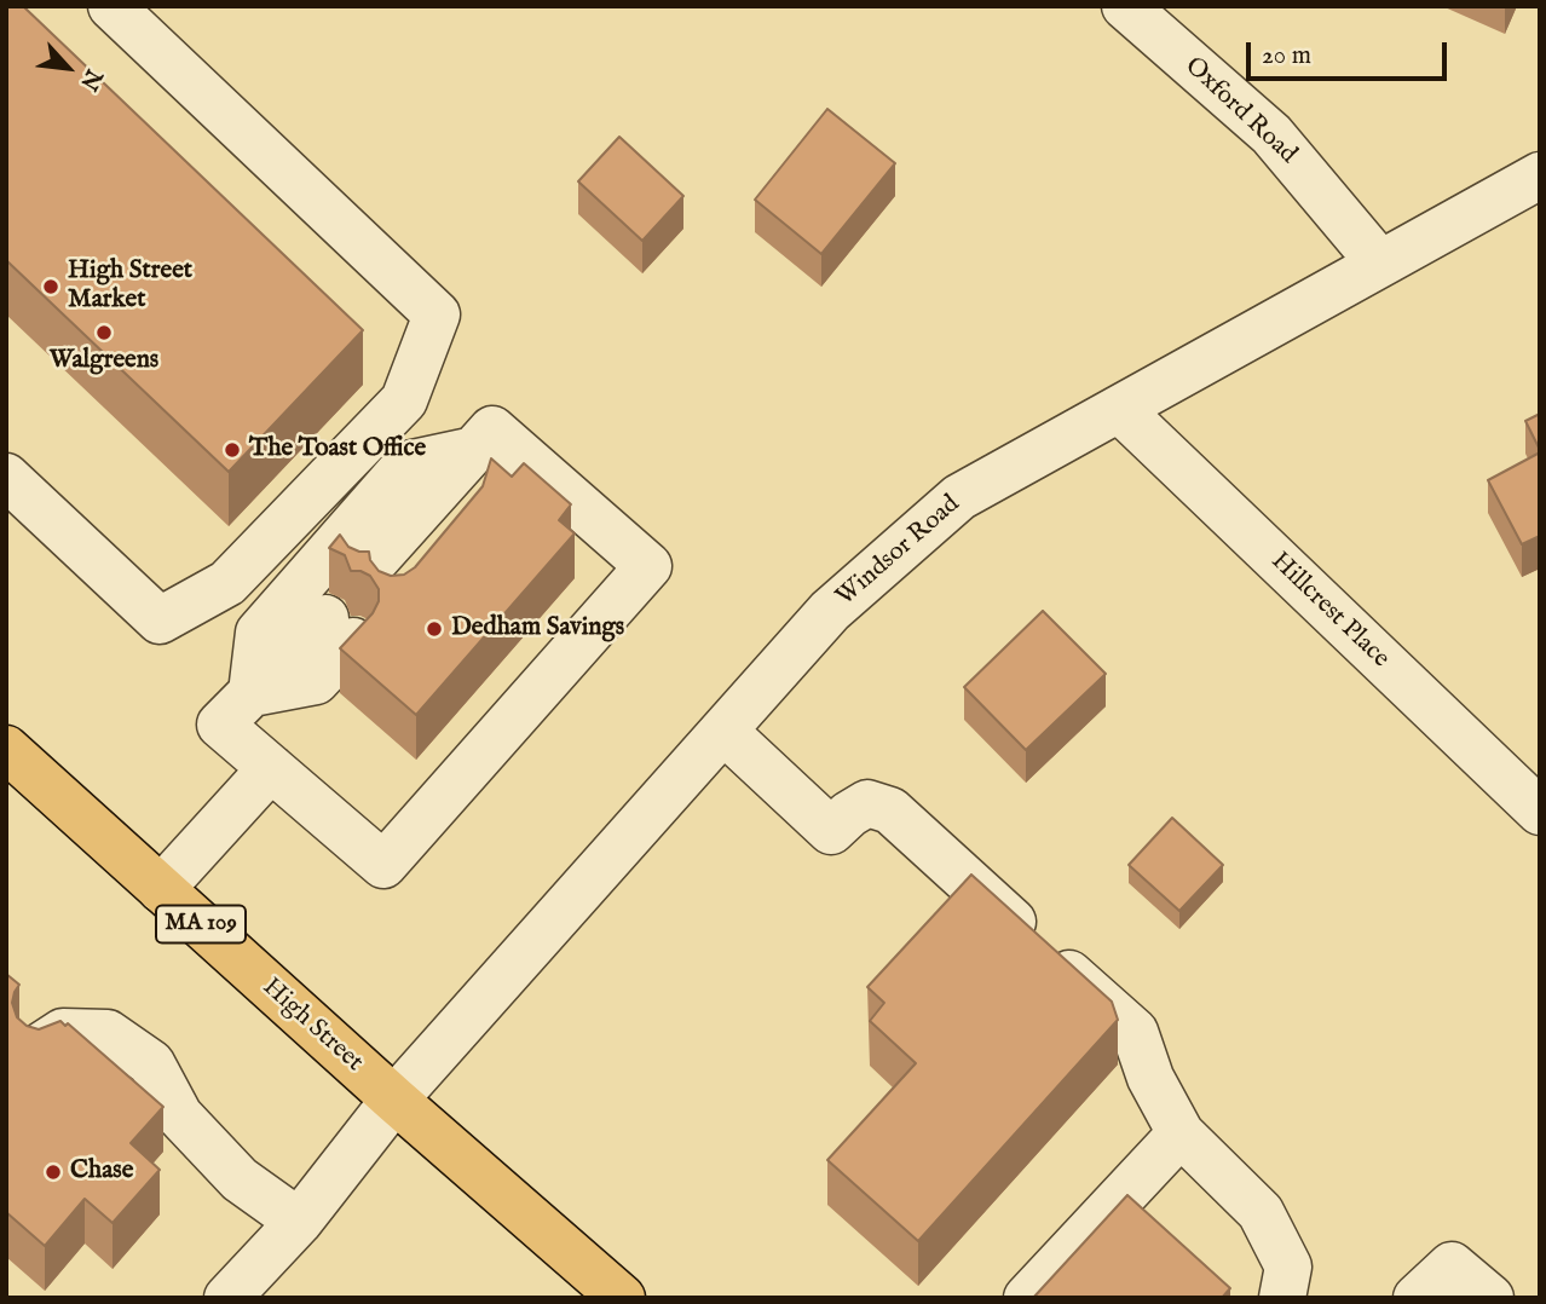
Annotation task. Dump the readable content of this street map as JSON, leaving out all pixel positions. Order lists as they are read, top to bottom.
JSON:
{
  "streets": {
    "main road": ["MA 109", "High Street"],
    "street": ["Oxford Road", "Windsor Road", "Hillcrest Place"]
  },
  "crossings": [
    ["Oxford Road", "Windsor Road"],
    ["Windsor Road", "Hillcrest Place"],
    ["Windsor Road", "High Street"]
  ],
  "places": [
    "High Street Market",
    "Walgreens",
    "The Toast Office",
    "Dedham Savings",
    "Chase"
  ],
  "scale_bar": "20 m",
  "north": "bottom right"
}
